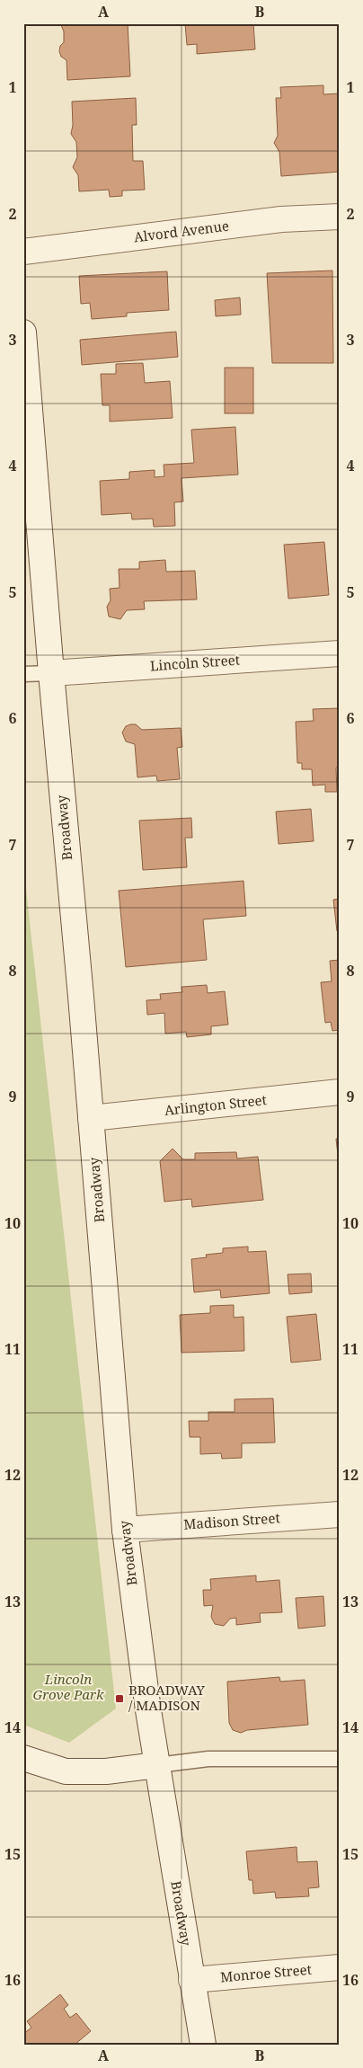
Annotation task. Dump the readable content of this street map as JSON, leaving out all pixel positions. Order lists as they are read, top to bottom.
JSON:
{
  "streets": {
    "main road": [
      "Alvord Avenue",
      "Lincoln Street",
      "Broadway",
      "Arlington Street",
      "Madison Street",
      "Monroe Street"
    ]
  },
  "crossings": [
    ["Lincoln Street", "Broadway"],
    ["Broadway", "Arlington Street"],
    ["Broadway", "Madison Street"],
    ["Broadway", "Monroe Street"]
  ],
  "parks": ["Lincoln Grove Park"],
  "places": {
    "transit": ["BROADWAY / MADISON"]
  },
  "grid": {
    "columns": ["A", "B"],
    "rows": [
      "1",
      "2",
      "3",
      "4",
      "5",
      "6",
      "7",
      "8",
      "9",
      "10",
      "11",
      "12",
      "13",
      "14",
      "15",
      "16"
    ]
  }
}
